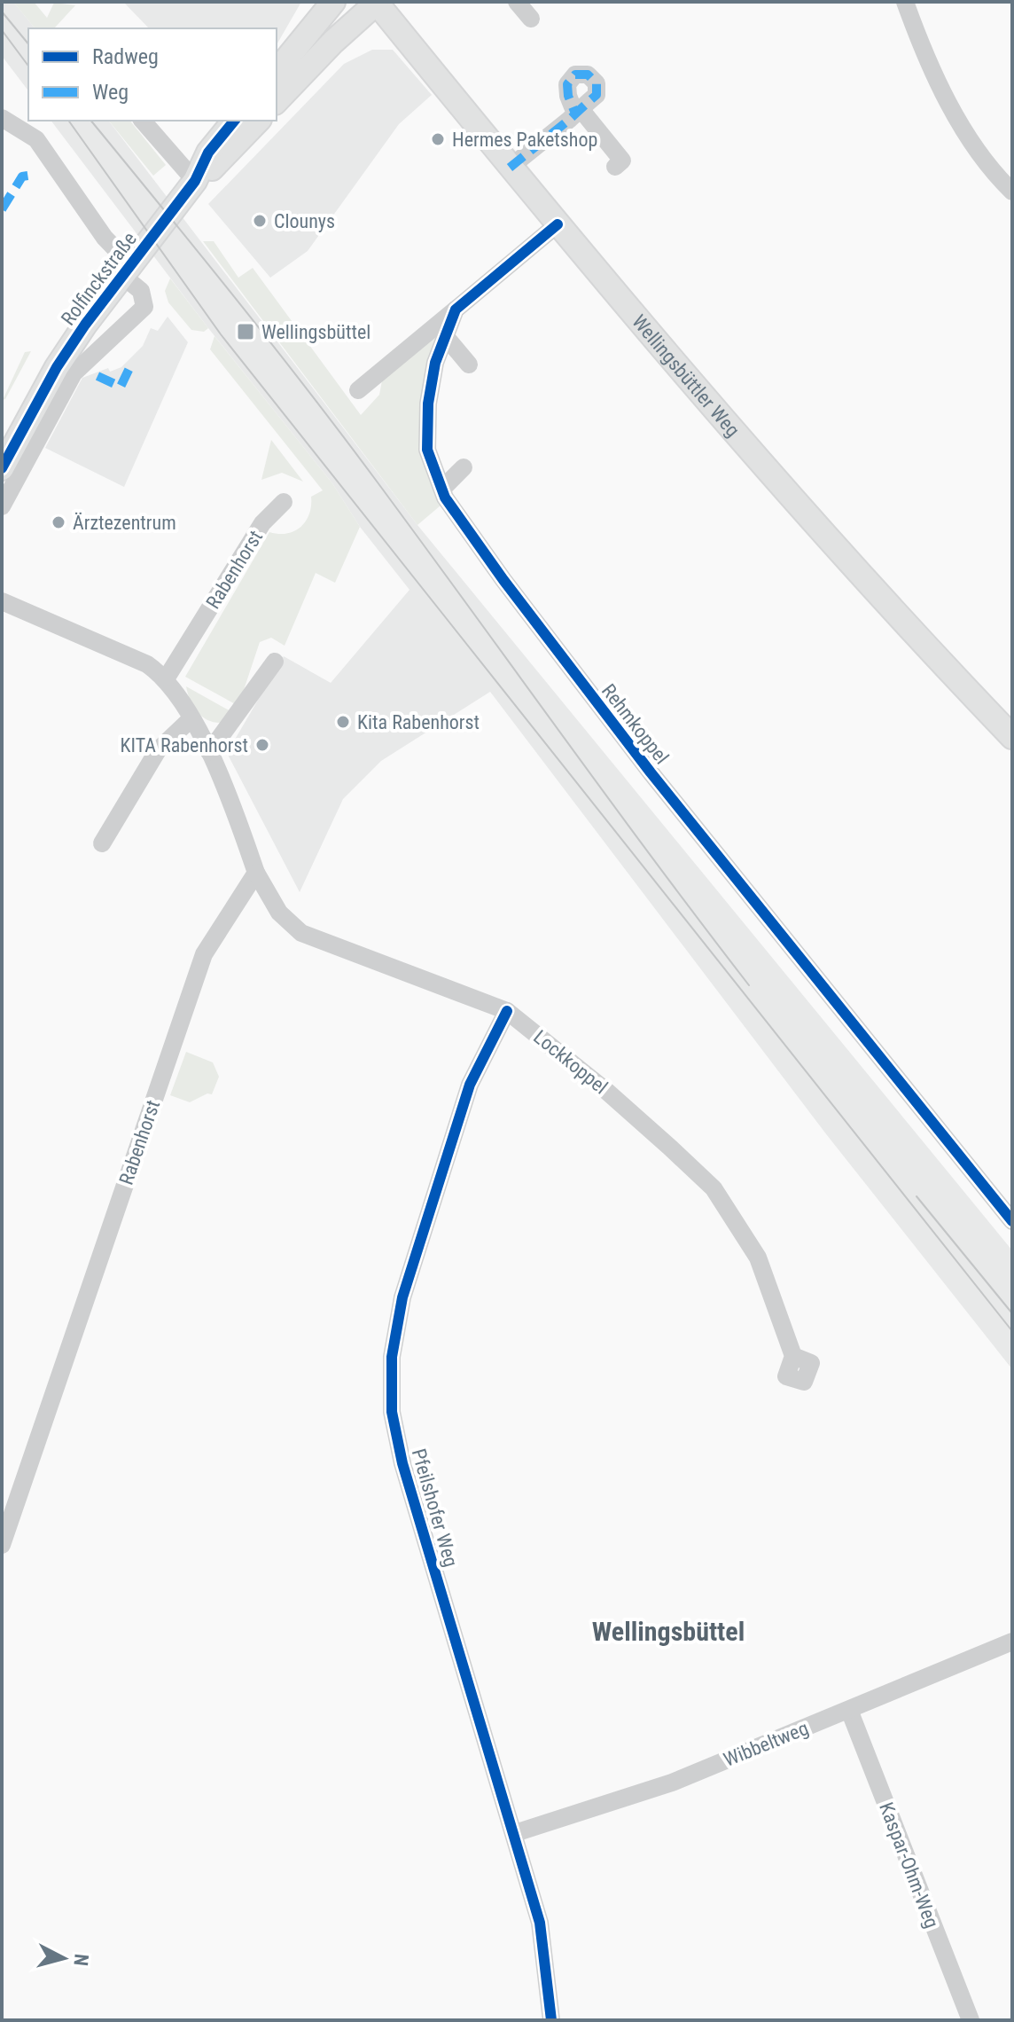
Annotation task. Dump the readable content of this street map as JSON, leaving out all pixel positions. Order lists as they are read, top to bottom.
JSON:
{
  "streets": {
    "main road": ["Rolfinckstraße", "Wellingsbüttler Weg"],
    "street": [
      "Rabenhorst",
      "Rehmkoppel",
      "Lockkoppel",
      "Pfeilshofer Weg",
      "Wibbeltweg",
      "Kaspar-Ohm-Weg"
    ]
  },
  "crossings": [
    ["Rabenhorst", "Lockkoppel"],
    ["Lockkoppel", "Pfeilshofer Weg"],
    ["Pfeilshofer Weg", "Wibbeltweg"],
    ["Wibbeltweg", "Kaspar-Ohm-Weg"]
  ],
  "districts": ["Wellingsbüttel"],
  "places": {
    "other": [
      "Hermes Paketshop",
      "Clounys",
      "Ärztezentrum",
      "Kita Rabenhorst",
      "KITA Rabenhorst"
    ],
    "transit": ["Wellingsbüttel"]
  },
  "legend": ["Radweg", "Weg"],
  "north": "right"
}
